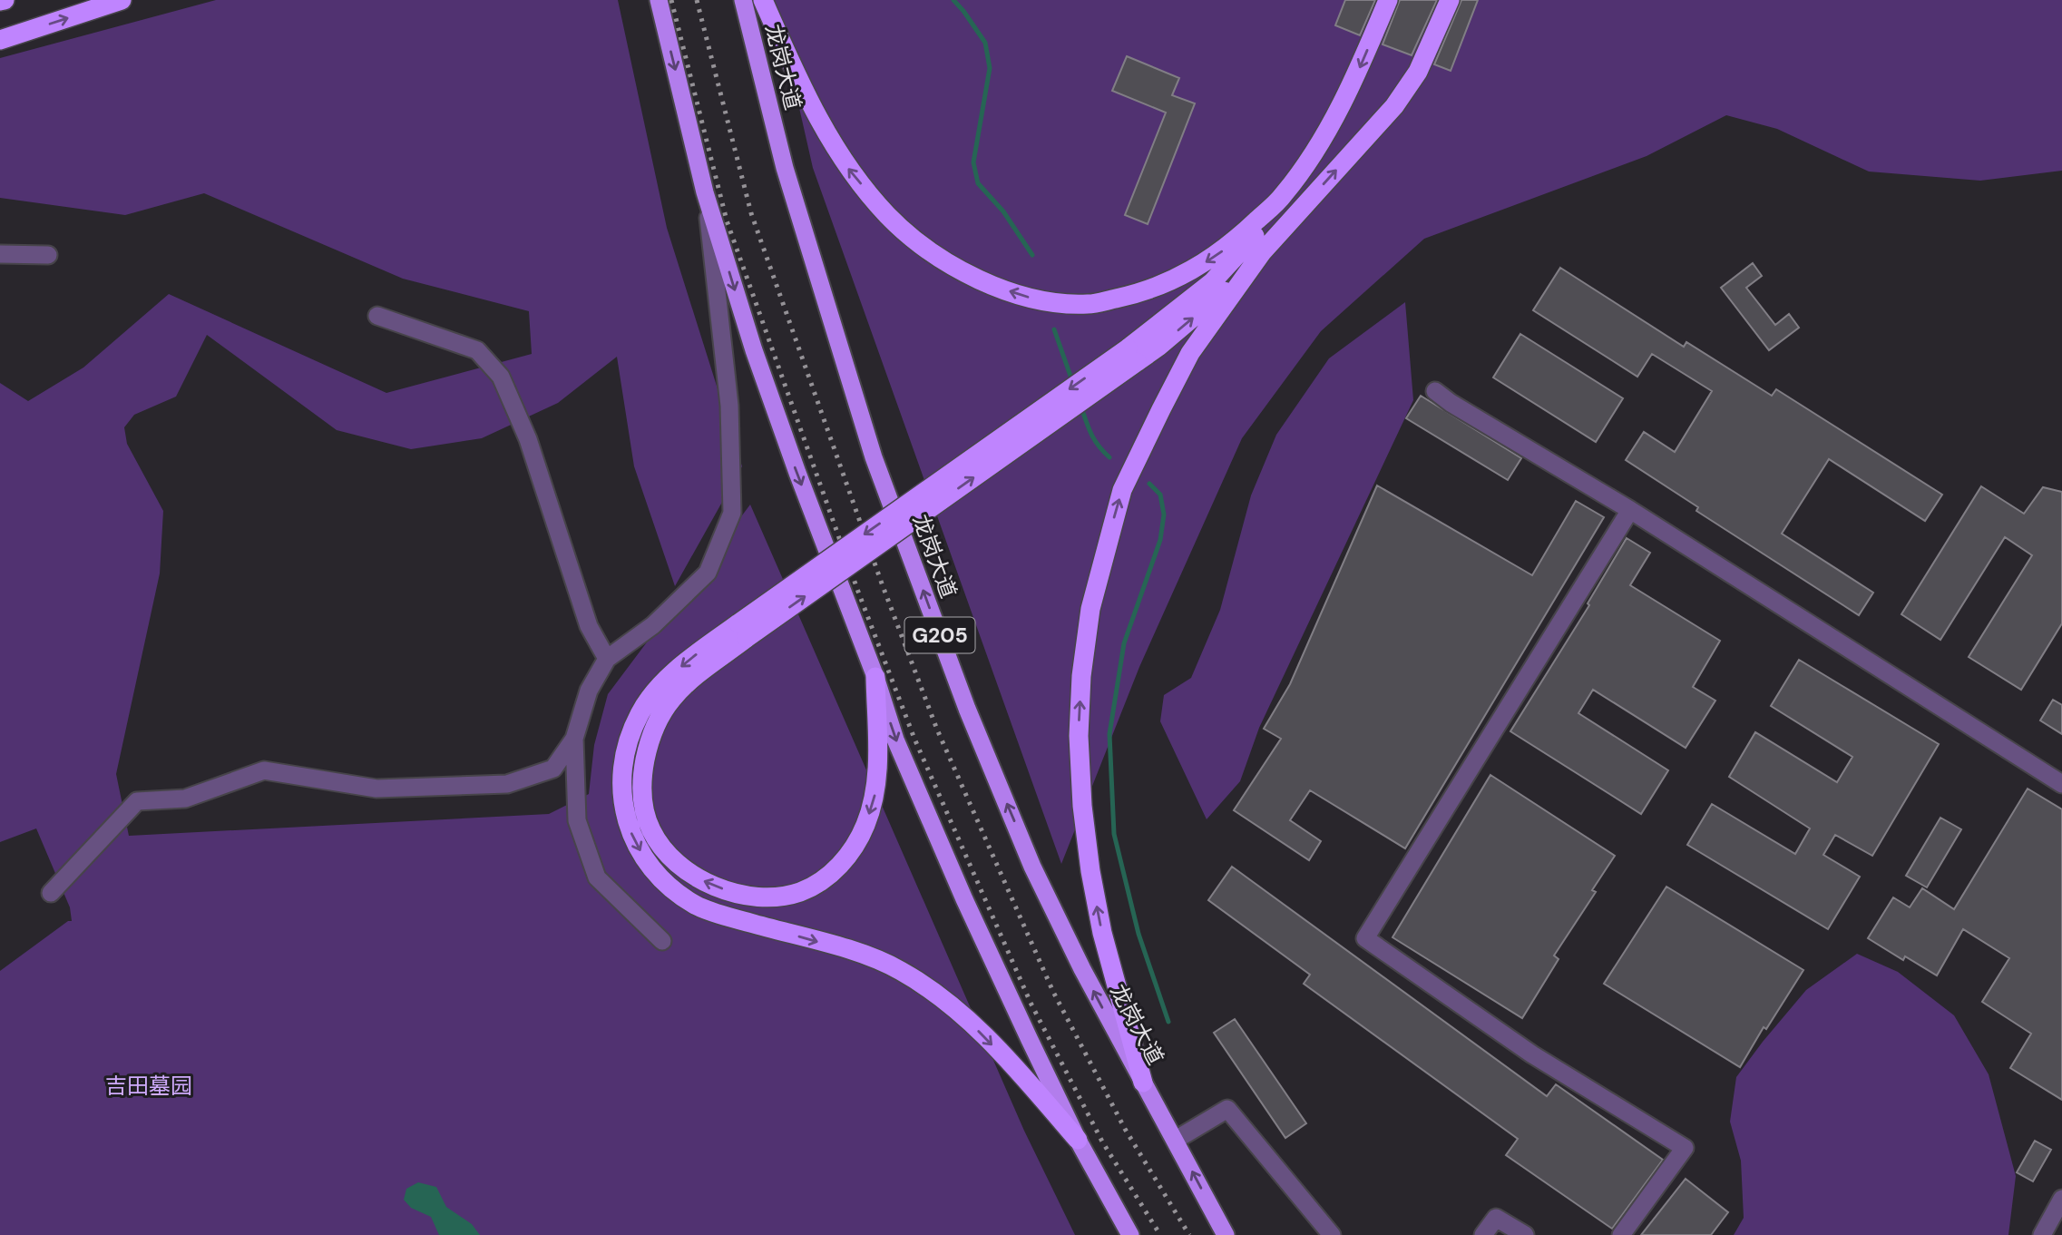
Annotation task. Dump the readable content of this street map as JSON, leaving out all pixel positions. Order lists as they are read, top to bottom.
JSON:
{
  "streets": {
    "highway": ["龙岗大道", "G205"]
  },
  "parks": ["吉田墓园"]
}
